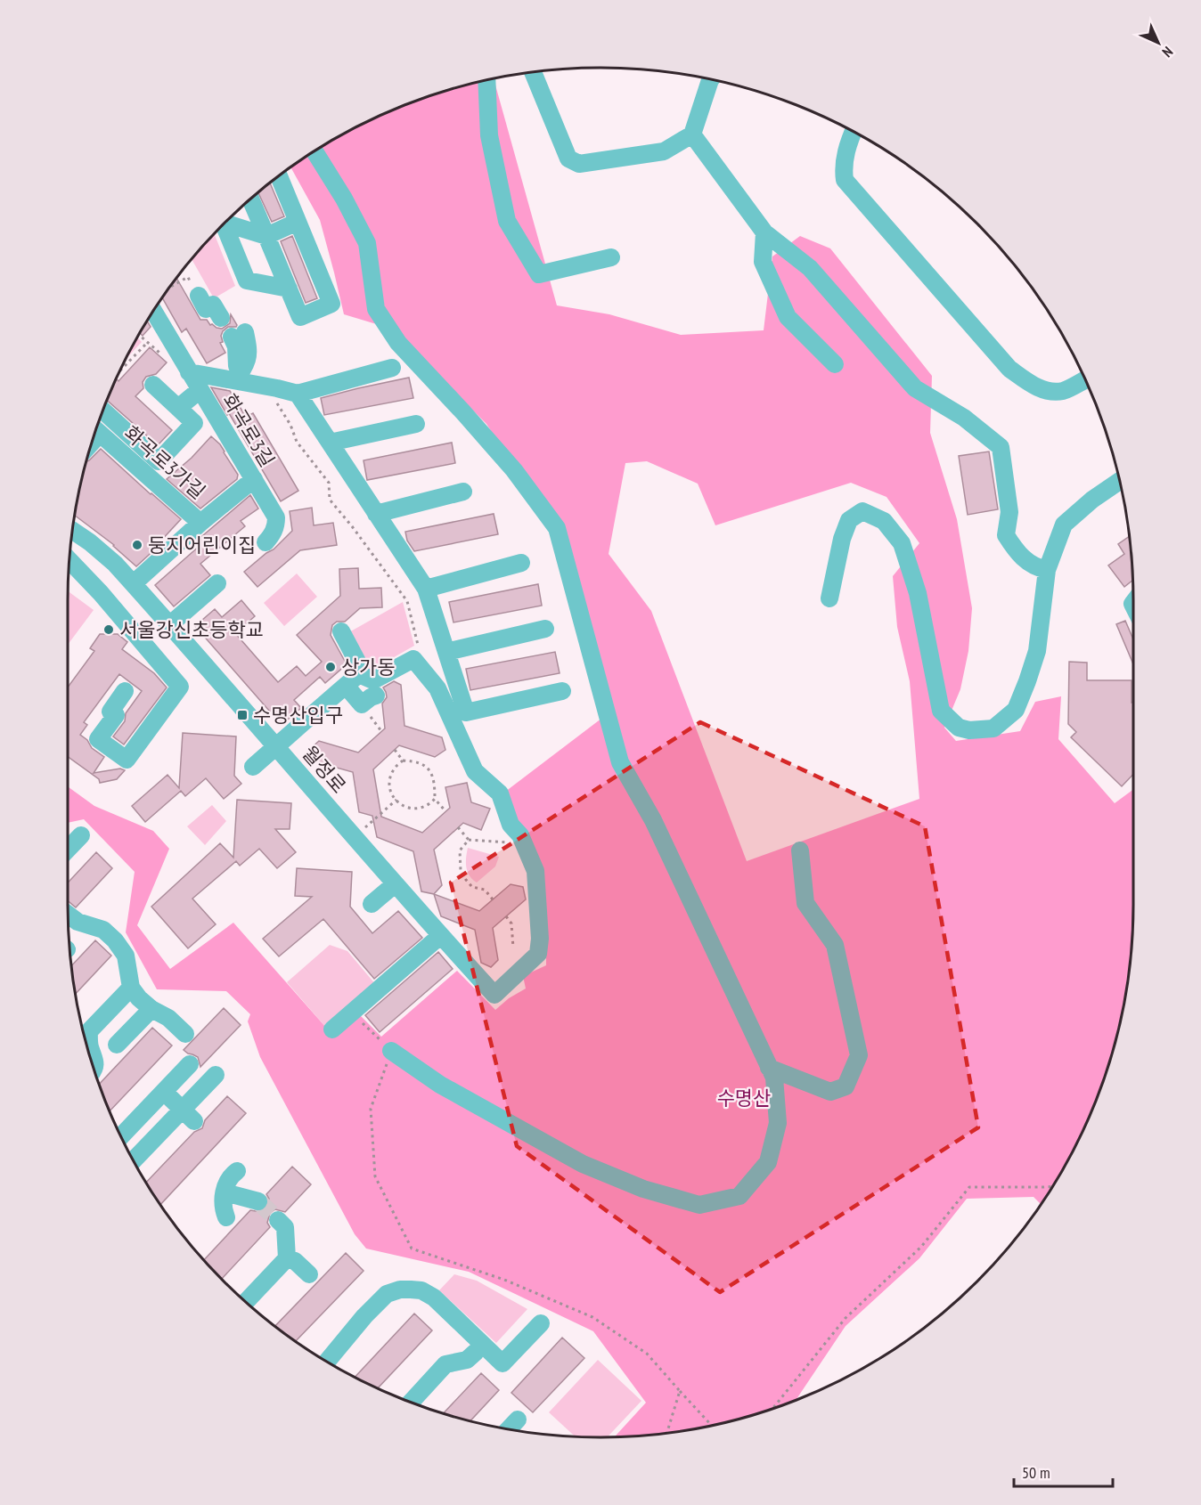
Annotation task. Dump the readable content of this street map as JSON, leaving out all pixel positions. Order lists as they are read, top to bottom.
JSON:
{
  "streets": {
    "street": ["화곡로3길", "화곡로3가길", "월정로"]
  },
  "parks": ["수명산"],
  "places": {
    "other": ["둥지어린이집", "서울강신초등학교", "상가동"],
    "transit": ["수명산입구"]
  },
  "scale_bar": "50 m",
  "north": "bottom right"
}
